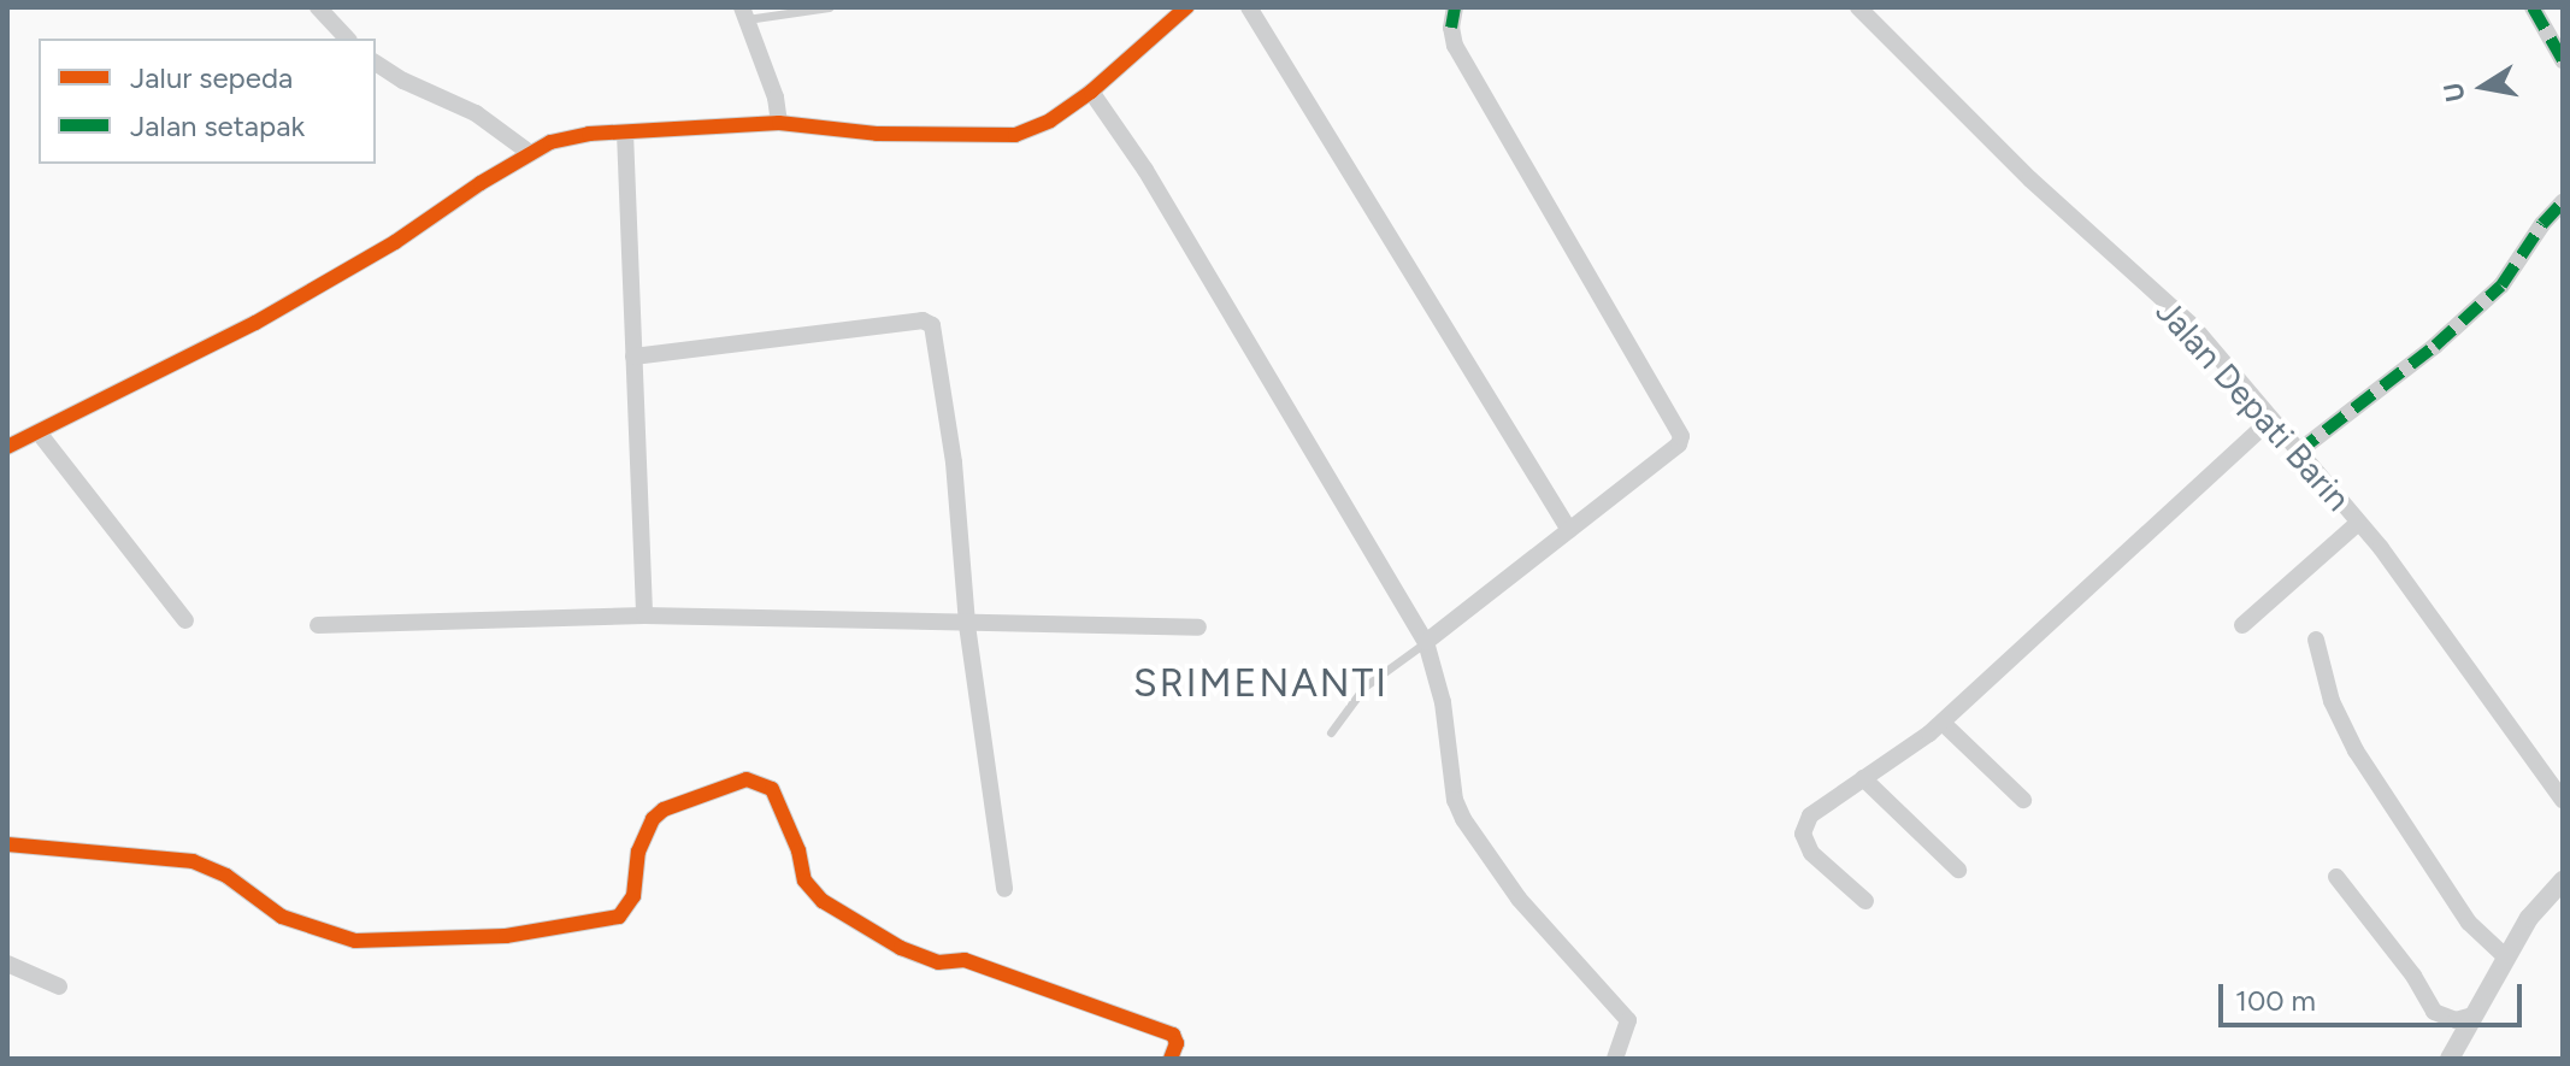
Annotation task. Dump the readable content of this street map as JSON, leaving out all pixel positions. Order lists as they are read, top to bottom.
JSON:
{
  "streets": {
    "street": ["Jalan Depati Barin"]
  },
  "districts": ["SRIMENANTI"],
  "legend": ["Jalur sepeda", "Jalan setapak"],
  "scale_bar": "100 m",
  "north": "left"
}
